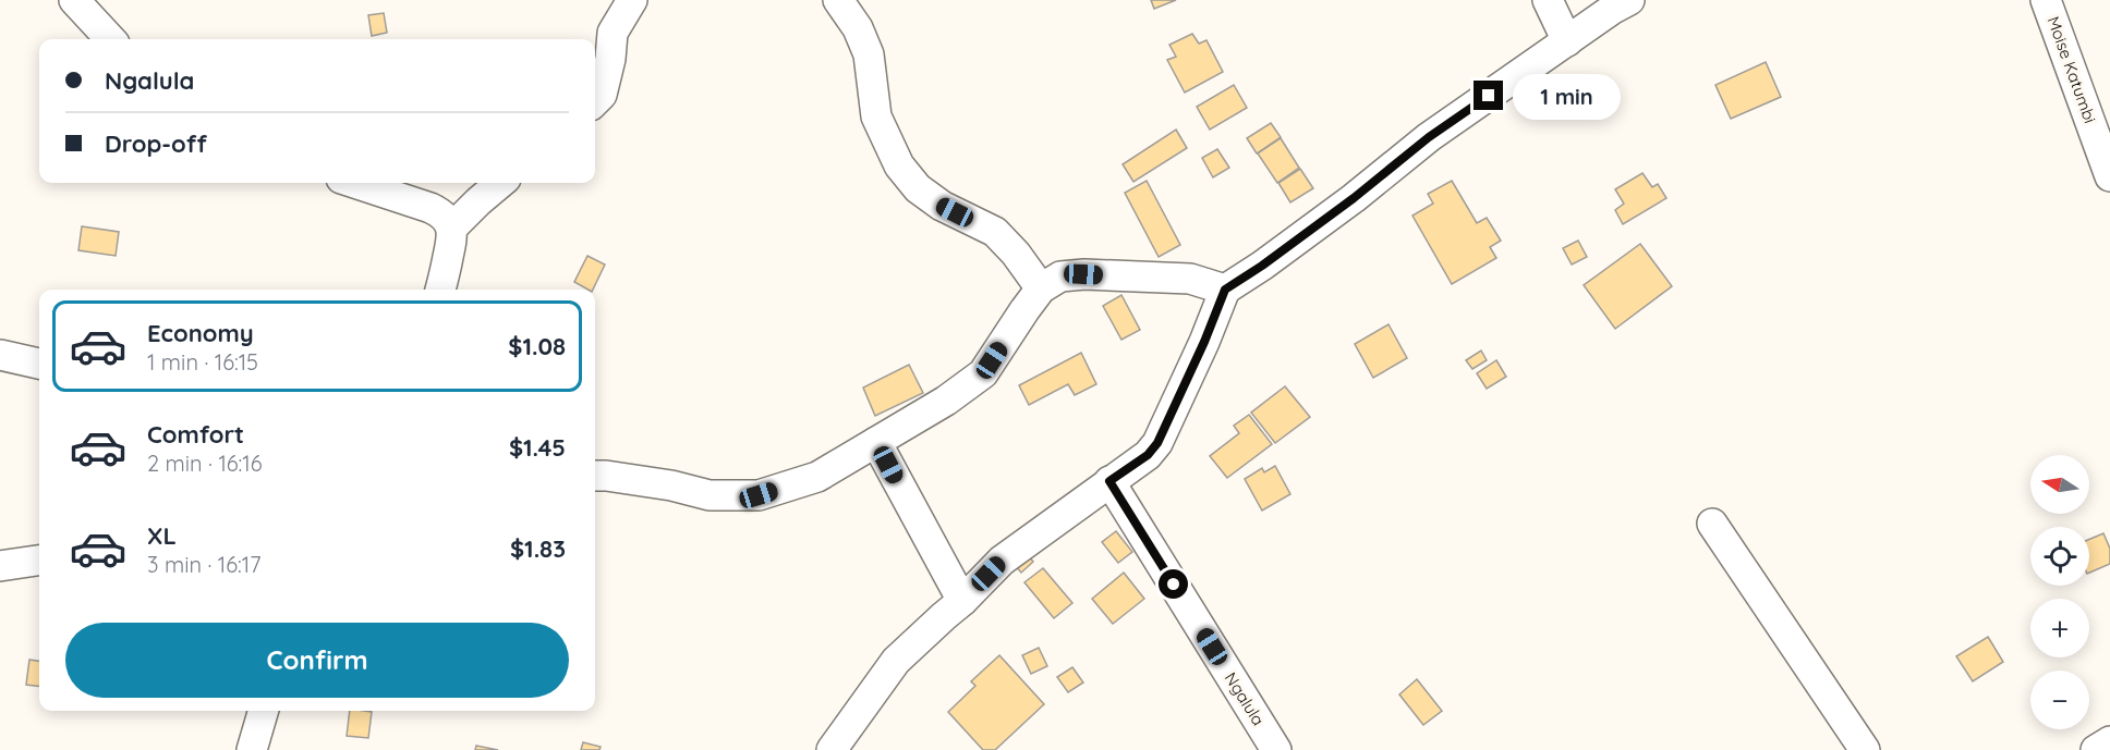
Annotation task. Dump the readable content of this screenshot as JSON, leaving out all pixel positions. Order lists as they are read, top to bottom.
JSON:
{
  "streets": {
    "street": ["Moise Katumbi", "Ngalula"]
  },
  "north": "left",
  "page": {
    "banner": ["Ngalula", "Drop-off"],
    "bubble": "1 min",
    "list": [
      {
        "name": "Economy",
        "note": "1 min · 16:15",
        "value": "$1.08"
      },
      {
        "name": "Comfort",
        "note": "2 min · 16:16",
        "value": "$1.45"
      },
      {
        "name": "XL",
        "note": "3 min · 16:17",
        "value": "$1.83"
      }
    ],
    "map_buttons": ["+", "−"],
    "buttons": "Confirm"
  }
}
